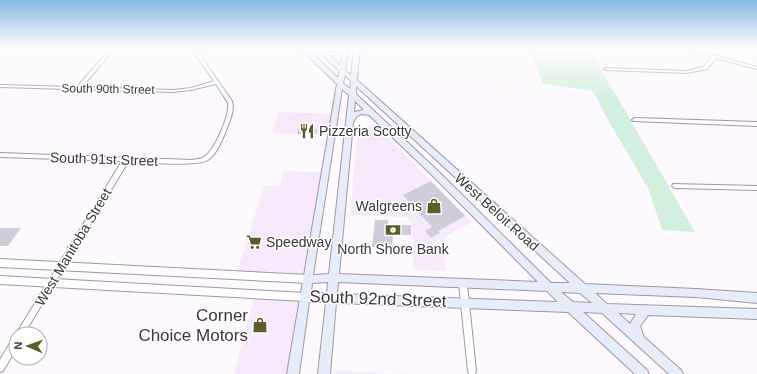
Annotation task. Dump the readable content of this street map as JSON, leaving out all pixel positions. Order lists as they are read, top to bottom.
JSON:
{
  "streets": {
    "main road": ["West Beloit Road", "South 92nd Street"],
    "street": ["South 90th Street", "South 91st Street", "West Manitoba Street"]
  },
  "crossings": [
    ["South 90th Street", "South 91st Street"],
    ["South 91st Street", "West Manitoba Street"],
    ["West Beloit Road", "South 92nd Street"],
    ["West Manitoba Street", "South 92nd Street"]
  ],
  "places": {
    "restaurant": ["Pizzeria Scotty"],
    "shop": ["Walgreens", "Corner Choice Motors"],
    "bank": ["North Shore Bank"],
    "supermarket": ["Speedway"]
  },
  "north": "left"
}
